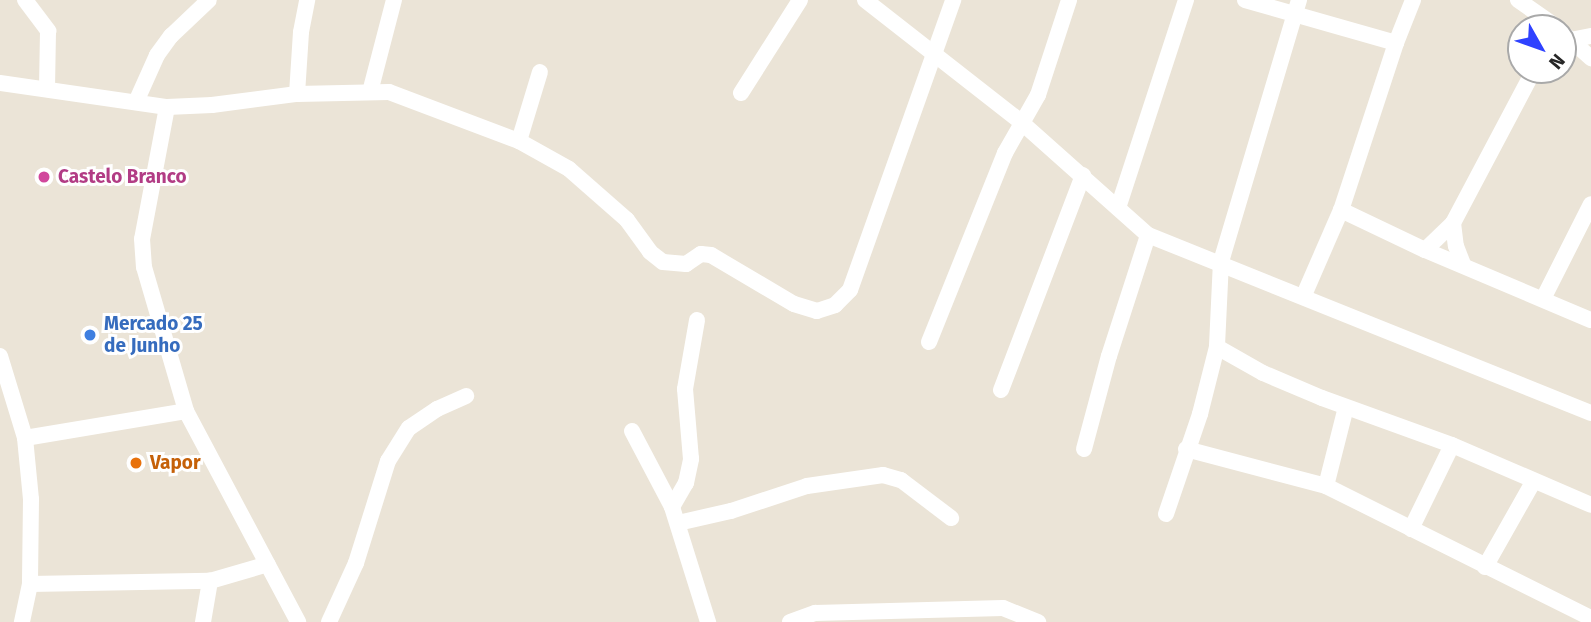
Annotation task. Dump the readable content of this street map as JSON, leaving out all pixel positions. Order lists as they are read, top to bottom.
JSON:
{
  "places": ["Castelo Branco", "Mercado 25 de Junho", "Vapor"],
  "north": "bottom right"
}
